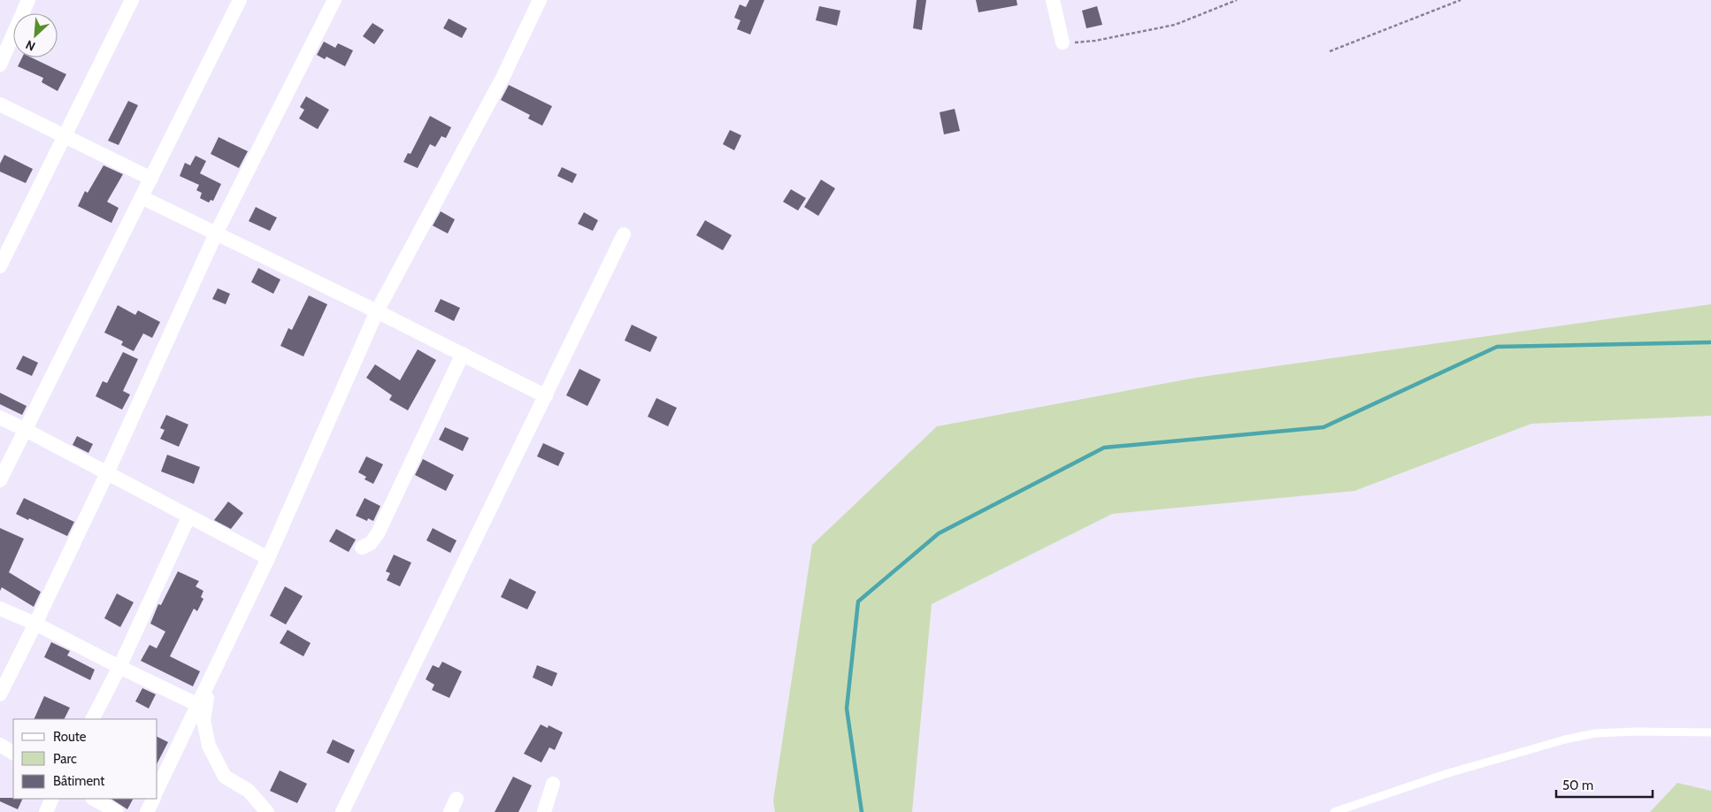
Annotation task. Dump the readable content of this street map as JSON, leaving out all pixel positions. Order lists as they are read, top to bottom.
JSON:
{
  "legend": ["Route", "Parc", "Bâtiment"],
  "scale_bar": "50 m",
  "north": "bottom left"
}
